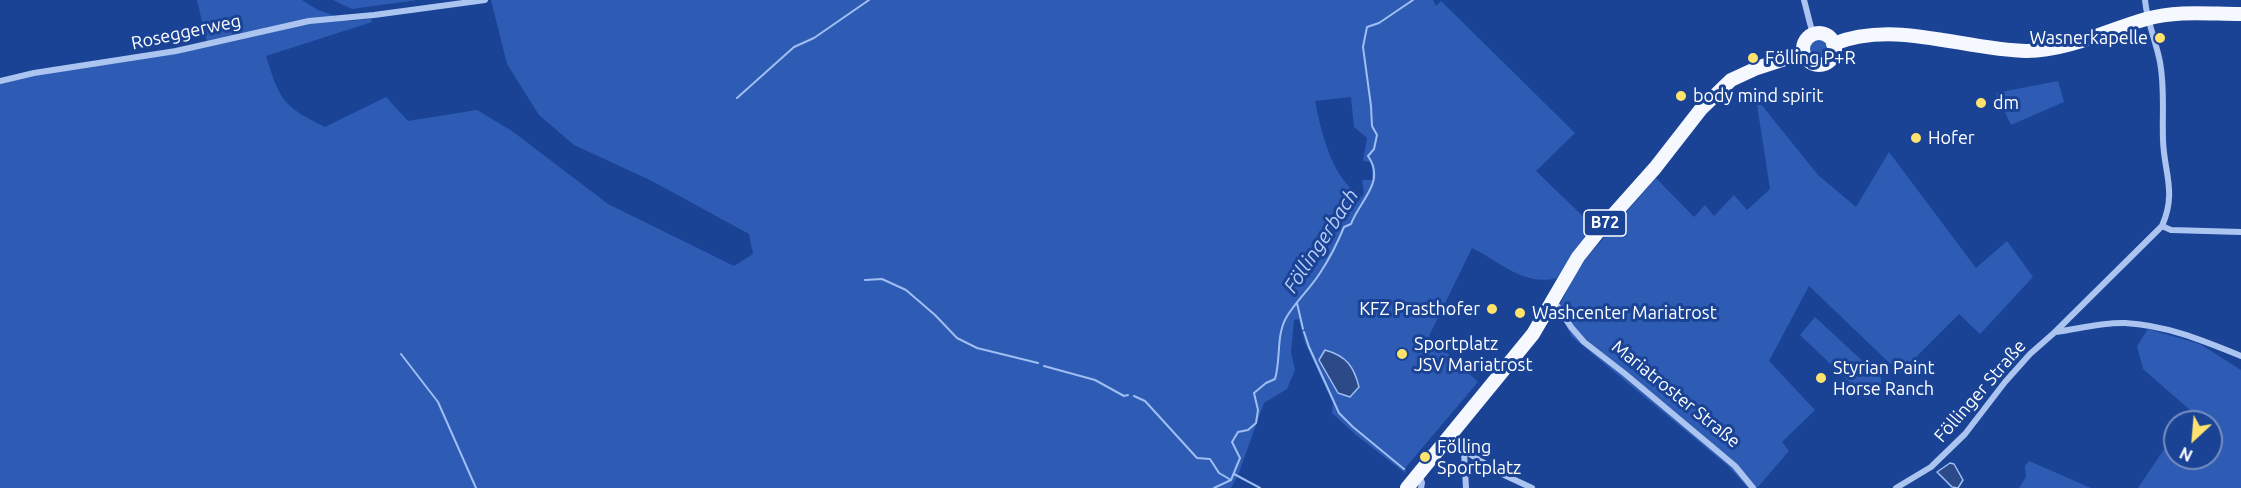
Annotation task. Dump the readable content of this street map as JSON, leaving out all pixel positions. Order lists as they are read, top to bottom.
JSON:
{
  "streets": {
    "main road": ["B72"],
    "street": ["Roseggerweg", "Föllinger Straße", "Mariatroster Straße"]
  },
  "crossings": [
    ["B72", "Mariatroster Straße"]
  ],
  "water": ["Föllingerbach"],
  "places": [
    "Wasnerkapelle",
    "Fölling P+R",
    "body mind spirit",
    "dm",
    "Hofer",
    "KFZ Prasthofer",
    "Washcenter Mariatrost",
    "Sportplatz JSV Mariatrost",
    "Styrian Paint Horse Ranch",
    "Fölling Sportplatz"
  ],
  "north": "bottom left"
}
